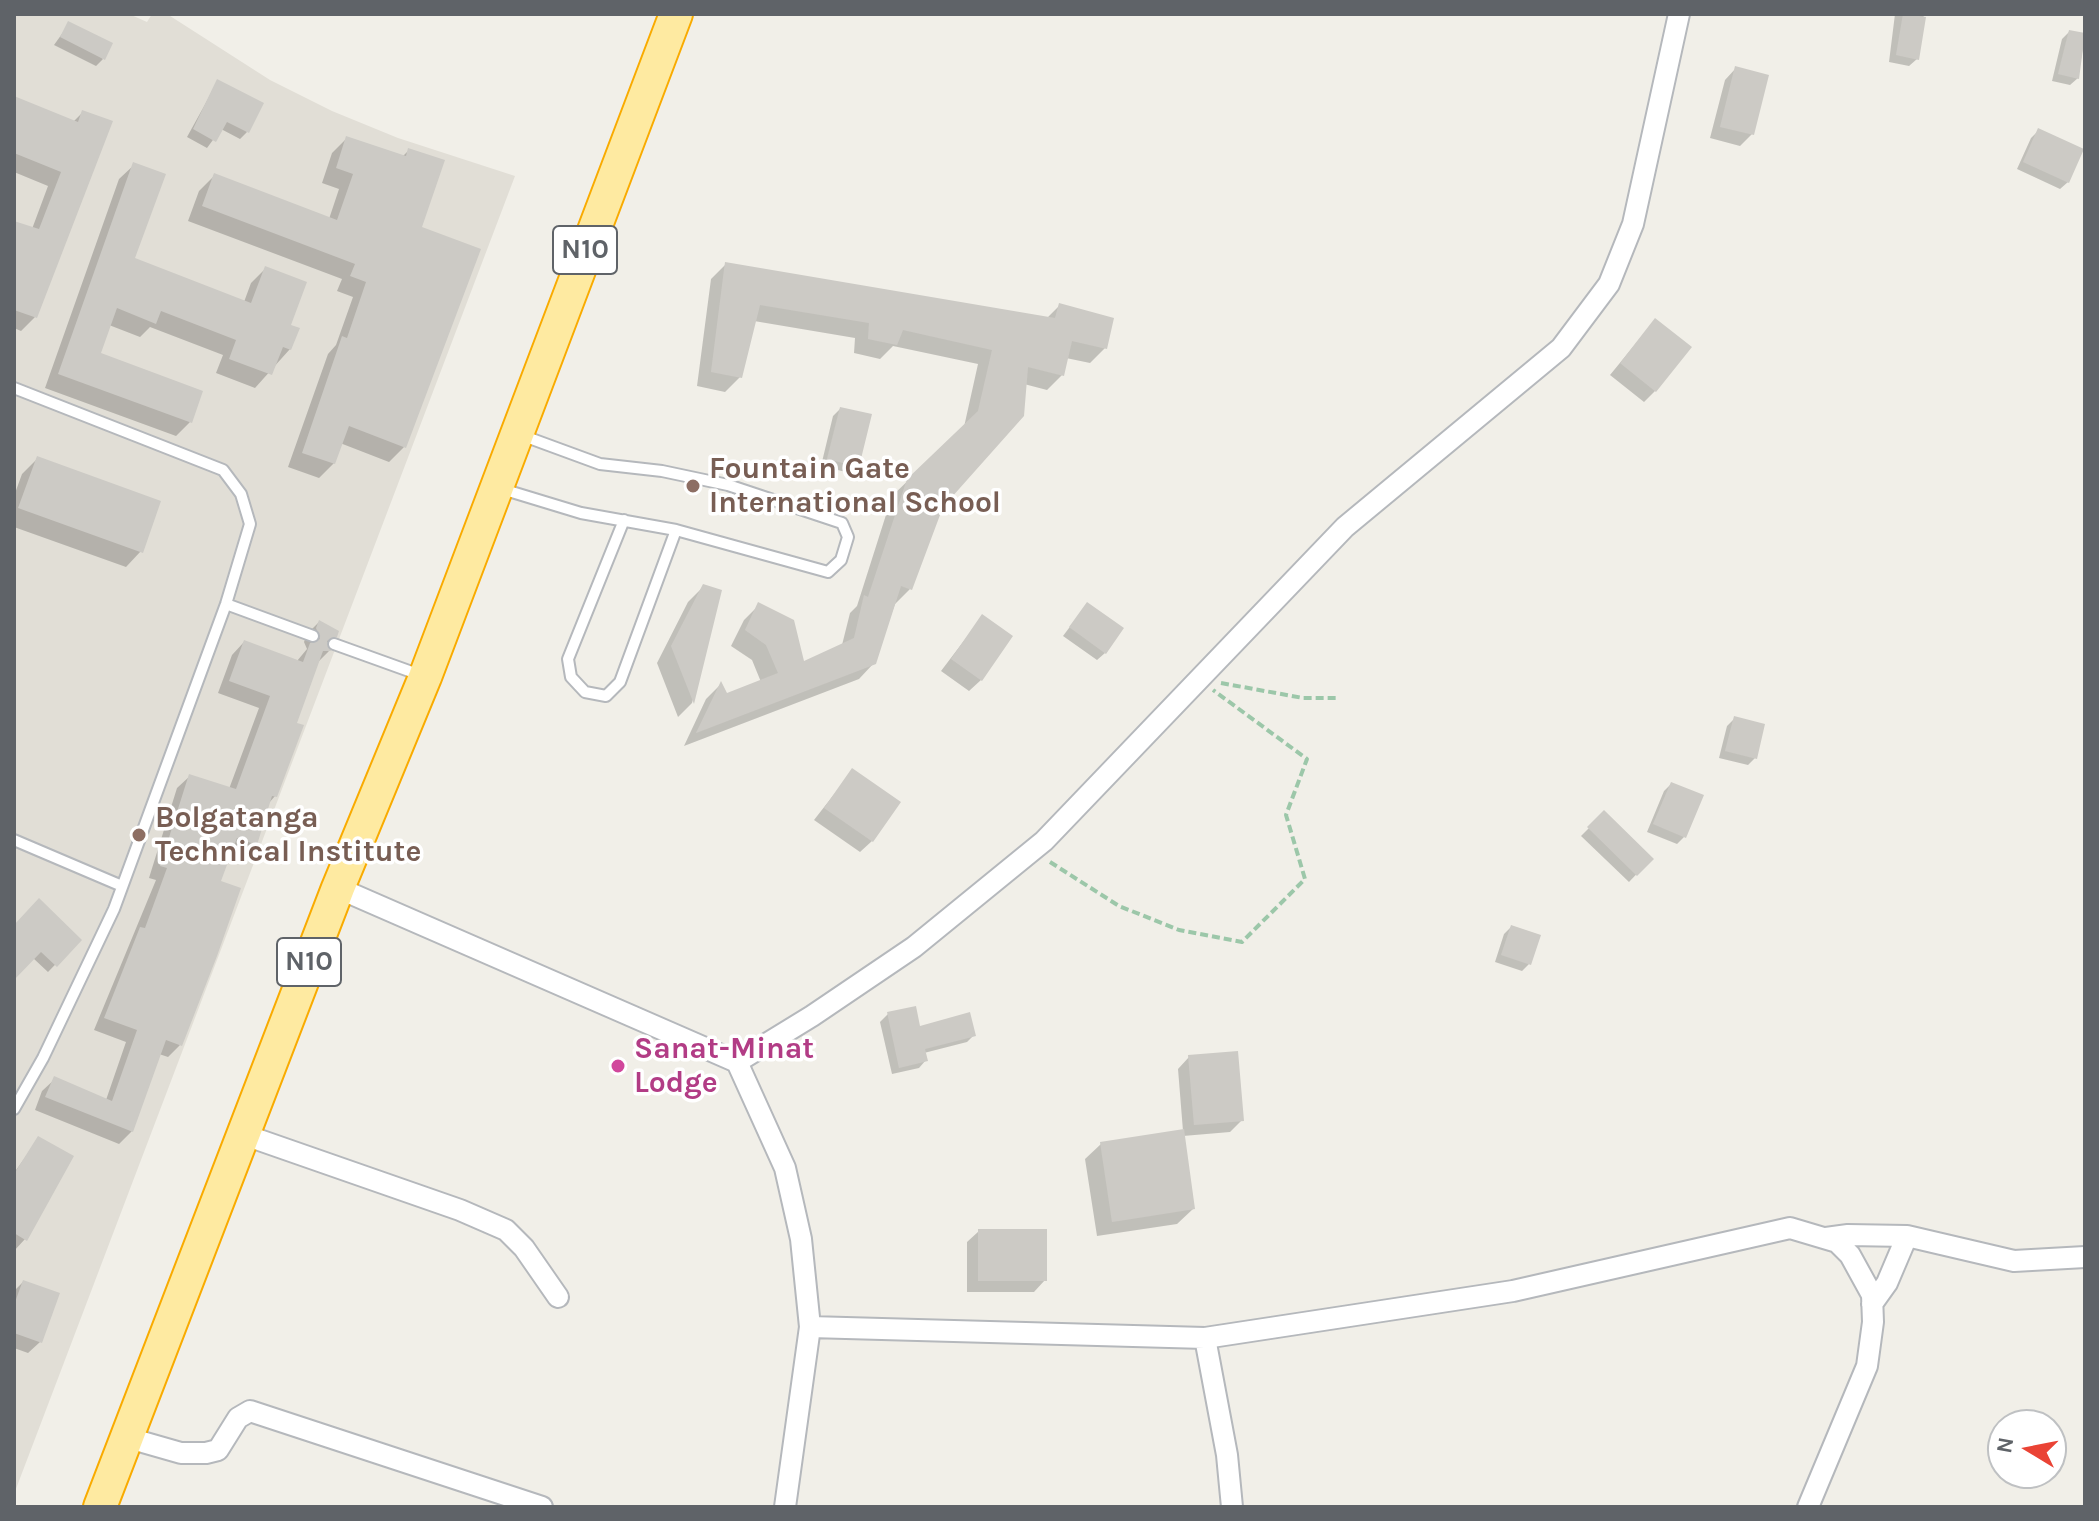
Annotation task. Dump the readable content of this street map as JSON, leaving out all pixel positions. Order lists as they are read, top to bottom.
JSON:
{
  "streets": {
    "highway": ["N10"]
  },
  "places": ["Fountain Gate International School", "Bolgatanga Technical Institute", "Sanat-Minat Lodge"],
  "north": "left"
}
